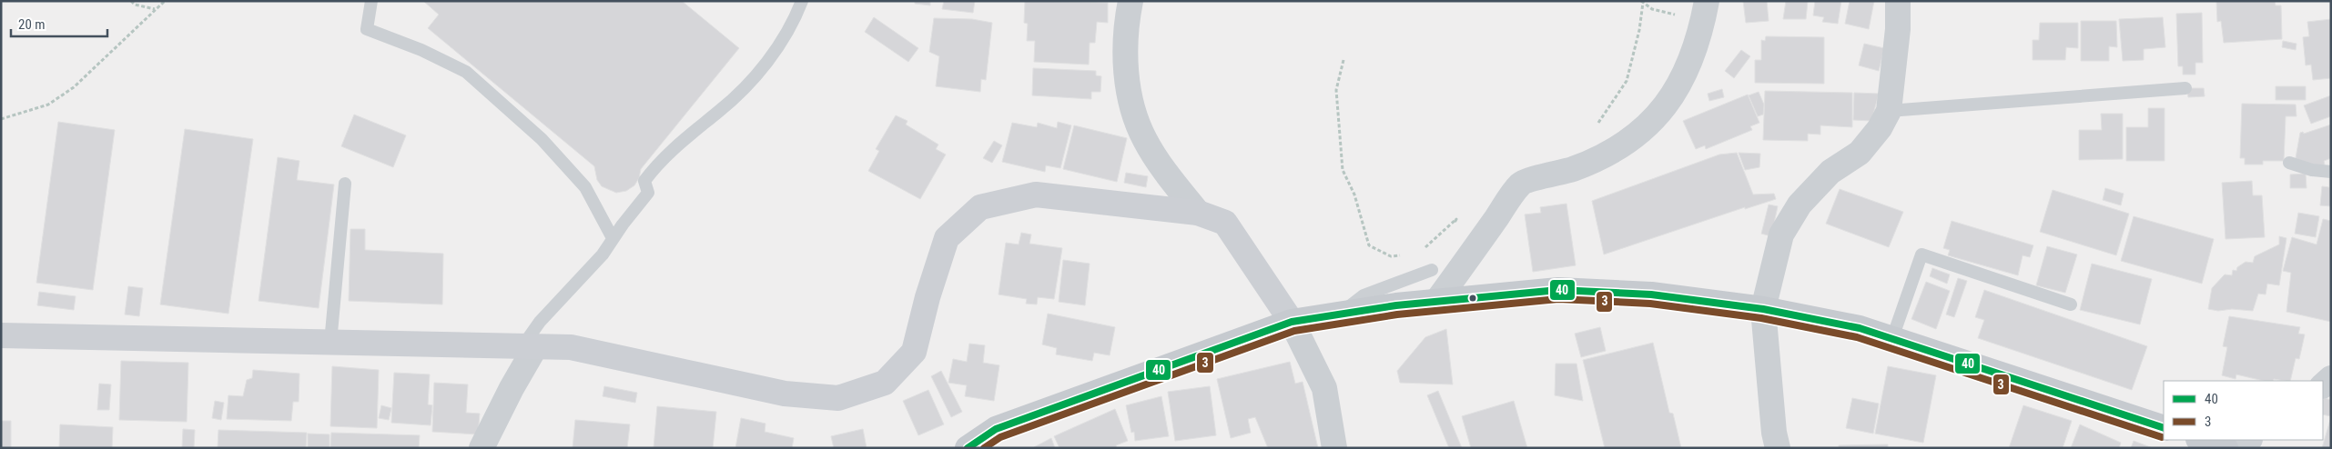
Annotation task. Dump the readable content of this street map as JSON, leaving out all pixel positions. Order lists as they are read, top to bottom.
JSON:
{
  "lines": ["transit line 40", "transit line 3"],
  "legend": ["40", "3"],
  "scale_bar": "20 m"
}
